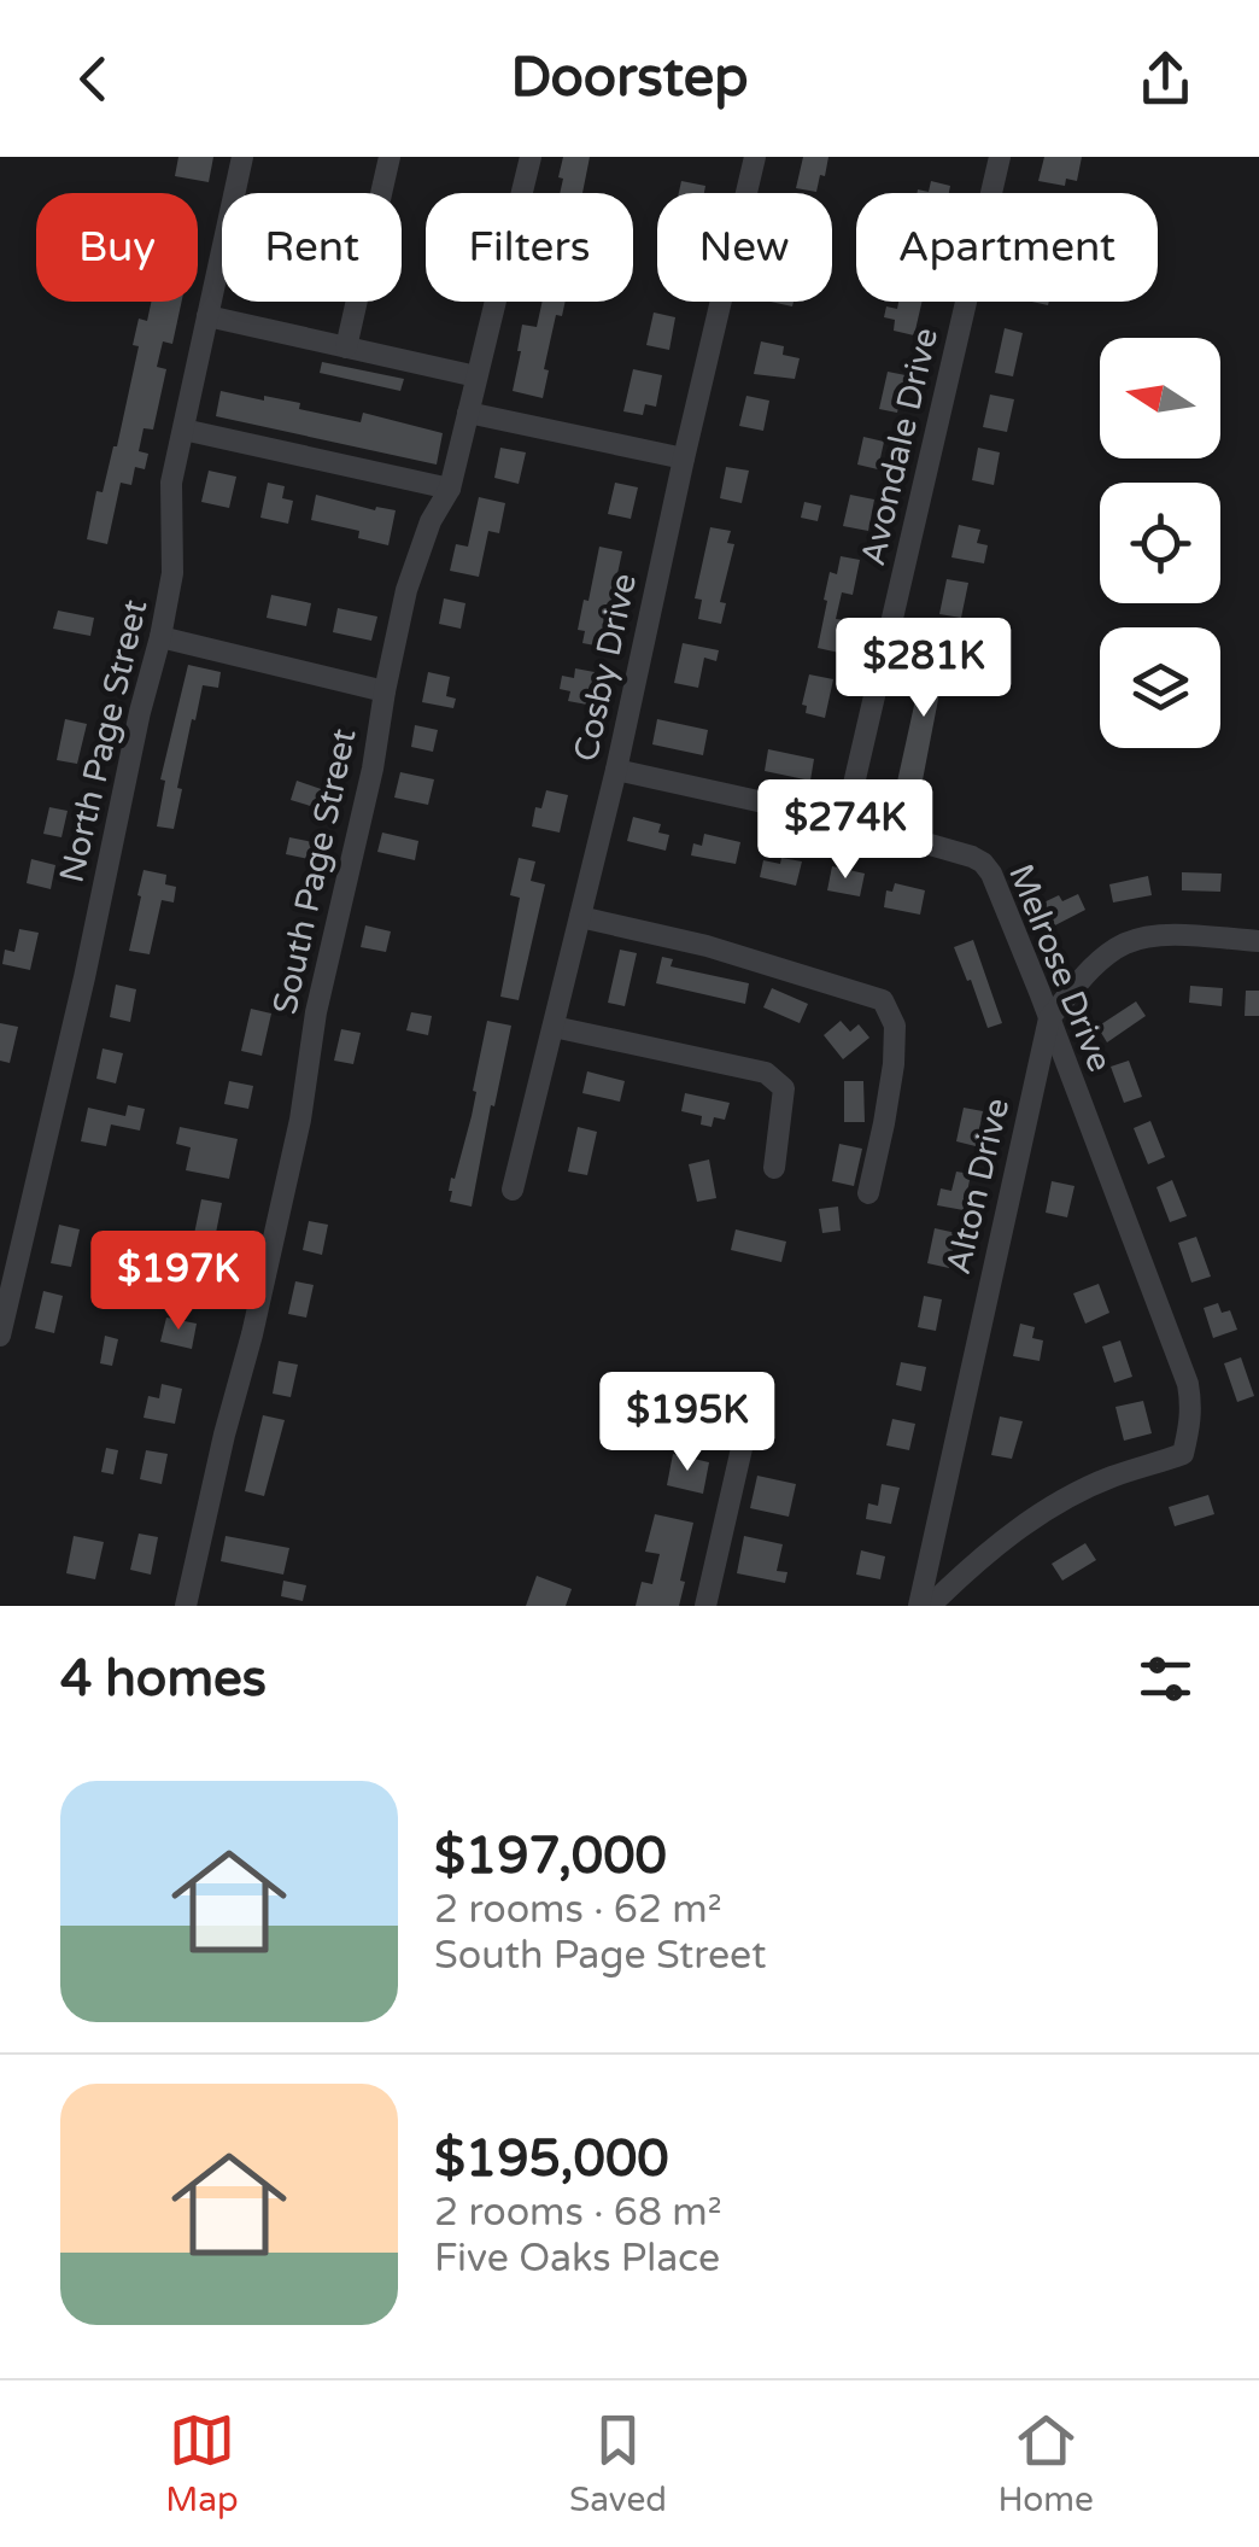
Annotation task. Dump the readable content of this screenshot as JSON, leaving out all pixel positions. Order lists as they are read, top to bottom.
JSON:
{
  "streets": {
    "street": [
      "Avondale Drive",
      "Cosby Drive",
      "North Page Street",
      "South Page Street",
      "Melrose Drive",
      "Alton Drive"
    ]
  },
  "crossings": [
    ["Avondale Drive", "Melrose Drive"],
    ["Cosby Drive", "Melrose Drive"],
    ["Melrose Drive", "Alton Drive"]
  ],
  "north": "left",
  "page": {
    "header": "Doorstep",
    "chip": [
      "Buy",
      "Rent",
      "Filters",
      "New",
      "Apartment"
    ],
    "price": [
      "$281K",
      "$274K",
      "$197K",
      "$195K"
    ],
    "heading": "4 homes",
    "list": [
      {
        "name": "$197,000",
        "note": "2 rooms · 62 m² · South Page Street"
      },
      {
        "name": "$195,000",
        "note": "2 rooms · 68 m² · Five Oaks Place"
      }
    ],
    "tabs": ["Map", "Saved", "Home"]
  }
}
